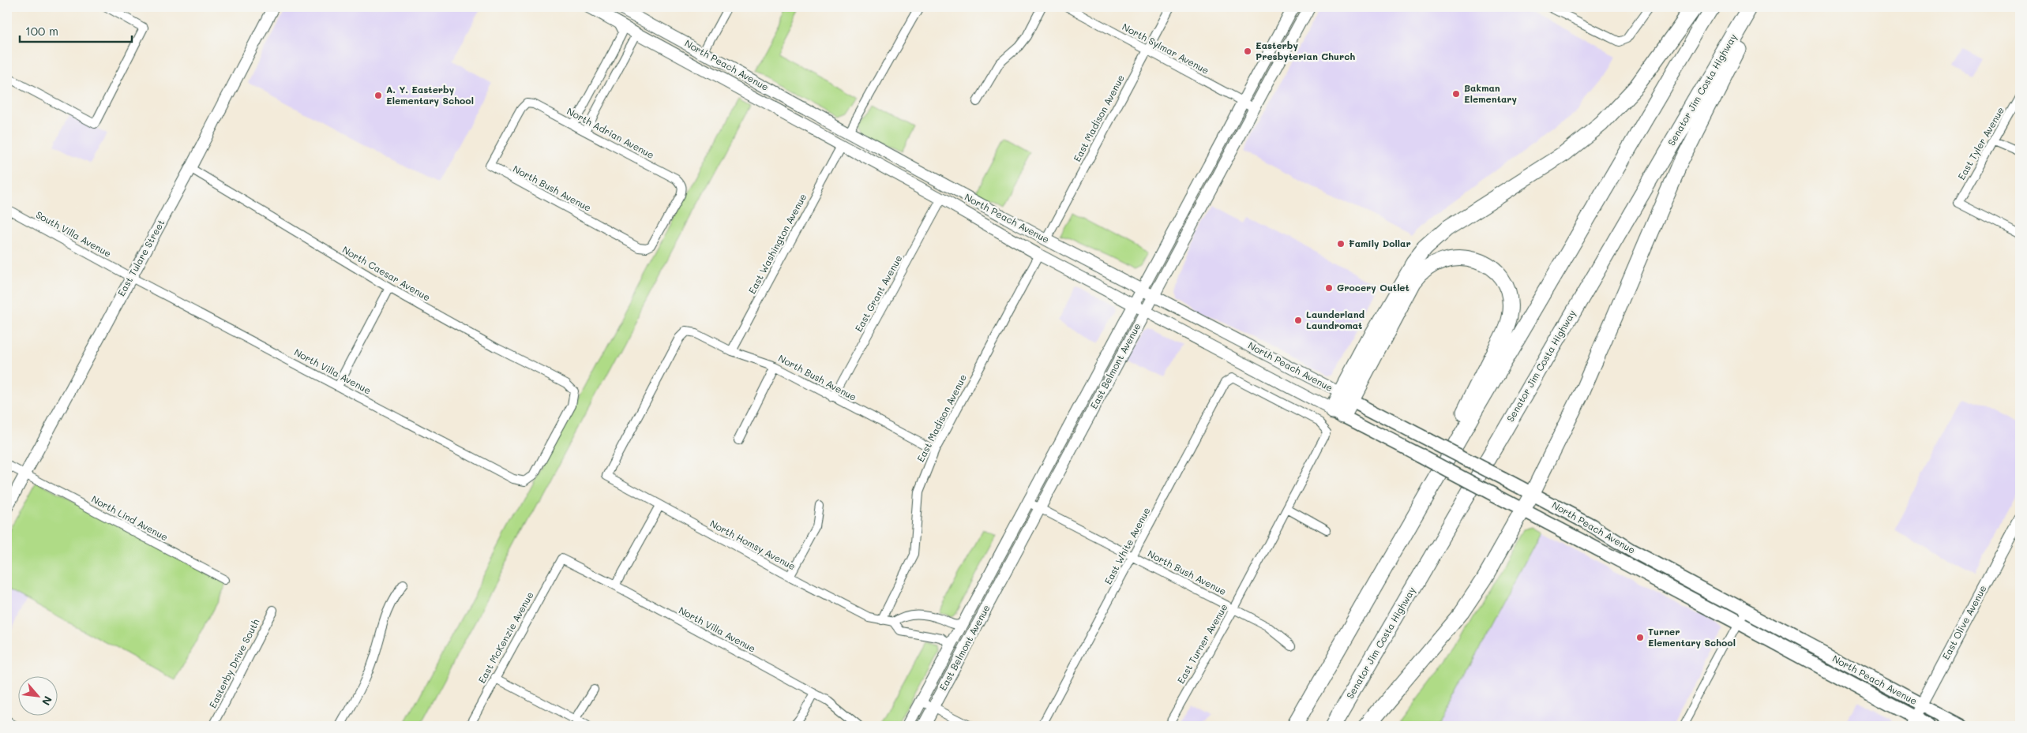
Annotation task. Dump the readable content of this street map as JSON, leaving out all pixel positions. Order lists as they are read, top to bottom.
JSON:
{
  "streets": {
    "highway": ["Senator Jim Costa Highway"],
    "main road": [
      "North Peach Avenue",
      "East Tulare Street",
      "East Belmont Avenue",
      "East Olive Avenue"
    ],
    "street": [
      "North Sylmar Avenue",
      "East Madison Avenue",
      "North Adrian Avenue",
      "East Tyler Avenue",
      "North Bush Avenue",
      "South Villa Avenue",
      "East Washington Avenue",
      "North Caesar Avenue",
      "East Grant Avenue",
      "North Villa Avenue",
      "North Lind Avenue",
      "North Homsy Avenue",
      "East White Avenue",
      "East McKenzie Avenue",
      "East Turner Avenue",
      "Easterby Drive South"
    ]
  },
  "crossings": [
    ["North Sylmar Avenue", "East Madison Avenue"],
    ["North Sylmar Avenue", "East Belmont Avenue"],
    ["North Peach Avenue", "East Madison Avenue"],
    ["North Peach Avenue", "East Washington Avenue"],
    ["North Peach Avenue", "East Grant Avenue"],
    ["North Peach Avenue", "East Belmont Avenue"],
    ["North Peach Avenue", "East Olive Avenue"],
    ["East Madison Avenue", "North Bush Avenue"],
    ["East Madison Avenue", "North Homsy Avenue"],
    ["North Adrian Avenue", "North Bush Avenue"],
    ["North Bush Avenue", "East Washington Avenue"],
    ["North Bush Avenue", "East Grant Avenue"],
    ["North Bush Avenue", "East Belmont Avenue"],
    ["North Bush Avenue", "North Homsy Avenue"],
    ["North Bush Avenue", "East White Avenue"],
    ["North Bush Avenue", "East Turner Avenue"],
    ["South Villa Avenue", "East Tulare Street"],
    ["South Villa Avenue", "North Villa Avenue"],
    ["East Tulare Street", "North Caesar Avenue"],
    ["East Tulare Street", "North Villa Avenue"],
    ["East Tulare Street", "North Lind Avenue"],
    ["North Caesar Avenue", "North Villa Avenue"],
    ["East Belmont Avenue", "North Homsy Avenue"],
    ["North Villa Avenue", "East McKenzie Avenue"],
    ["East White Avenue", "East Turner Avenue"]
  ],
  "places": [
    "Easterby Presbyterian Church",
    "Bakman Elementary",
    "A. Y. Easterby Elementary School",
    "Family Dollar",
    "Grocery Outlet",
    "Launderland Laundromat",
    "Turner Elementary School"
  ],
  "scale_bar": "100 m",
  "north": "bottom right"
}
